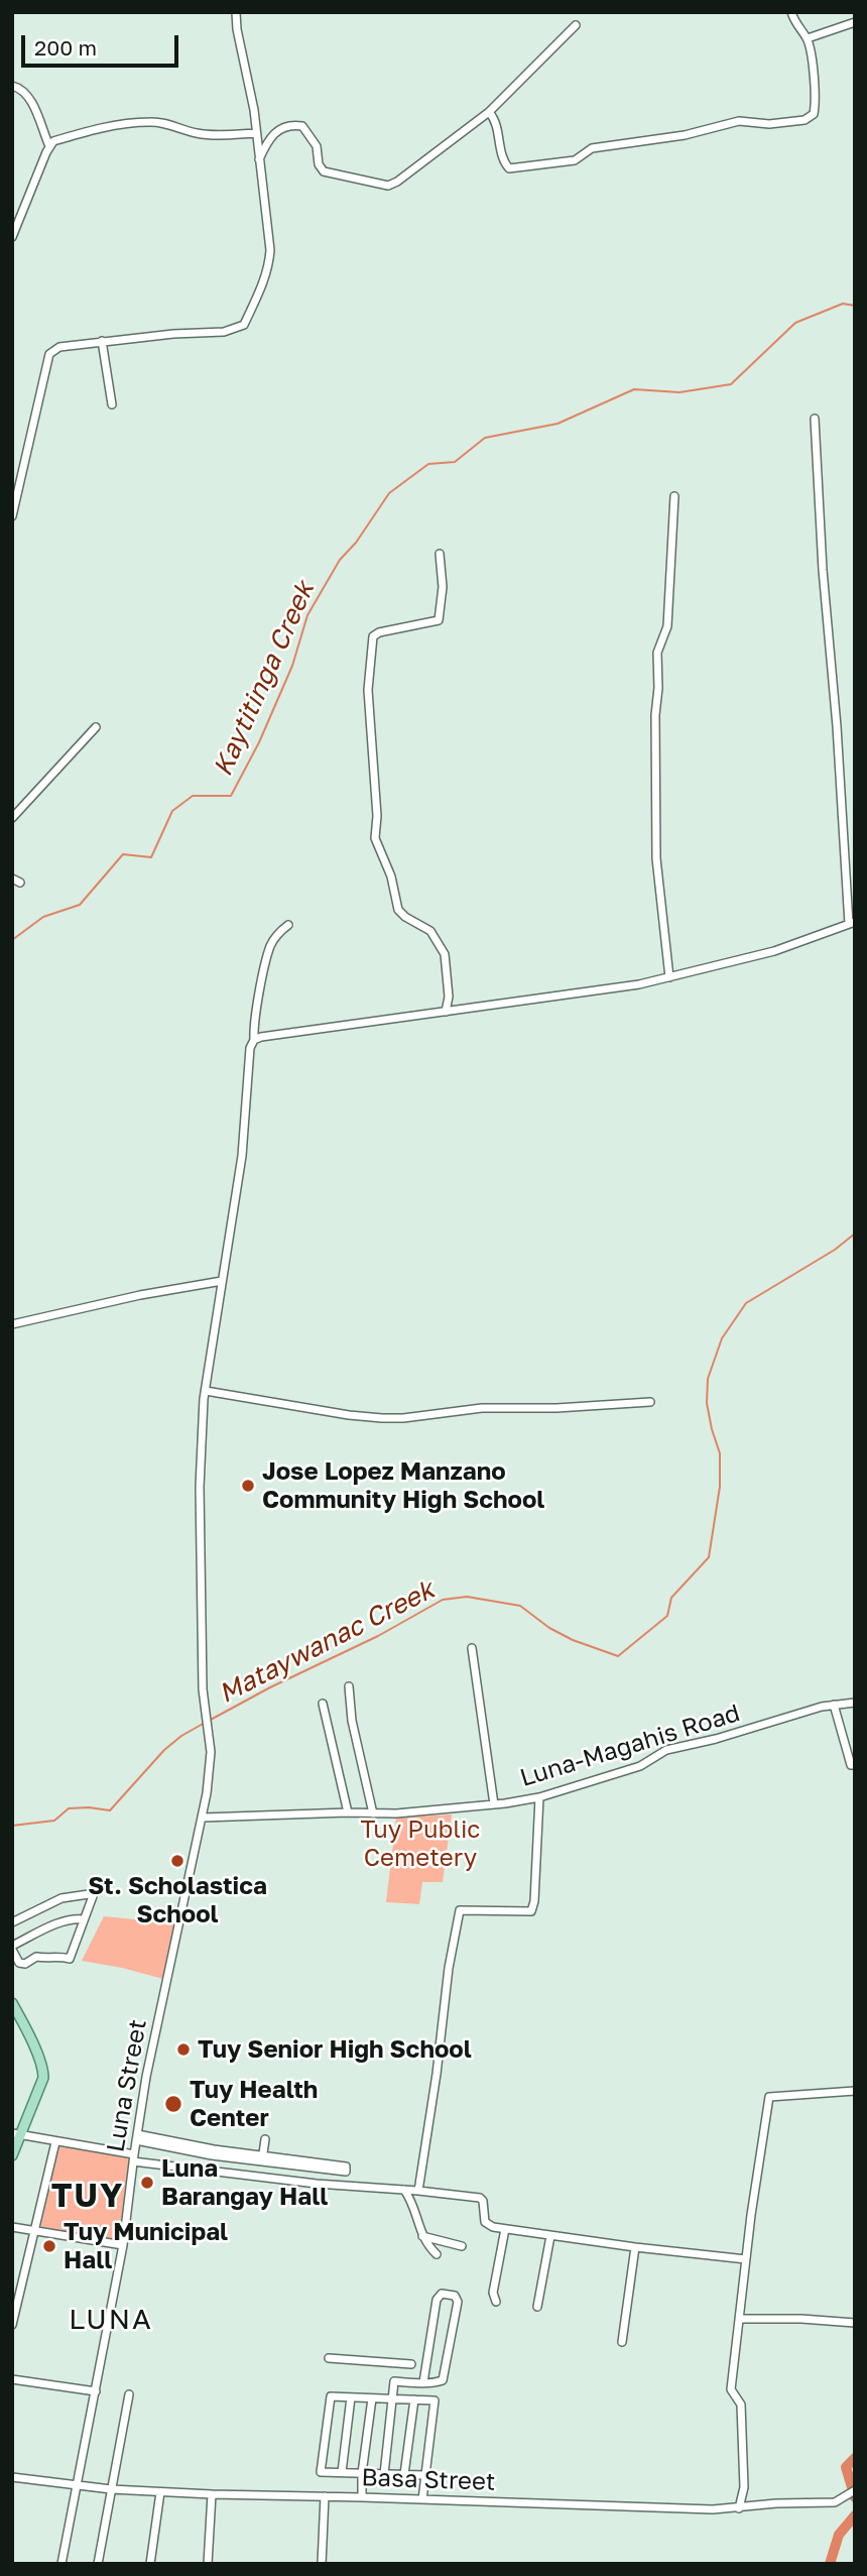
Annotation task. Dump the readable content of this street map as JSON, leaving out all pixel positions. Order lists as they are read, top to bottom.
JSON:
{
  "streets": {
    "street": ["Luna-Magahis Road", "Luna Street", "Basa Street"]
  },
  "crossings": [
    ["Luna-Magahis Road", "Luna Street"],
    ["Luna Street", "Basa Street"]
  ],
  "districts": ["TUY", "LUNA"],
  "water": ["Kaytitinga Creek", "Mataywanac Creek"],
  "parks": ["Tuy Public Cemetery"],
  "places": [
    "Jose Lopez Manzano Community High School",
    "St. Scholastica School",
    "Tuy Senior High School",
    "Tuy Health Center",
    "Luna Barangay Hall",
    "Tuy Municipal Hall"
  ],
  "scale_bar": "200 m"
}
